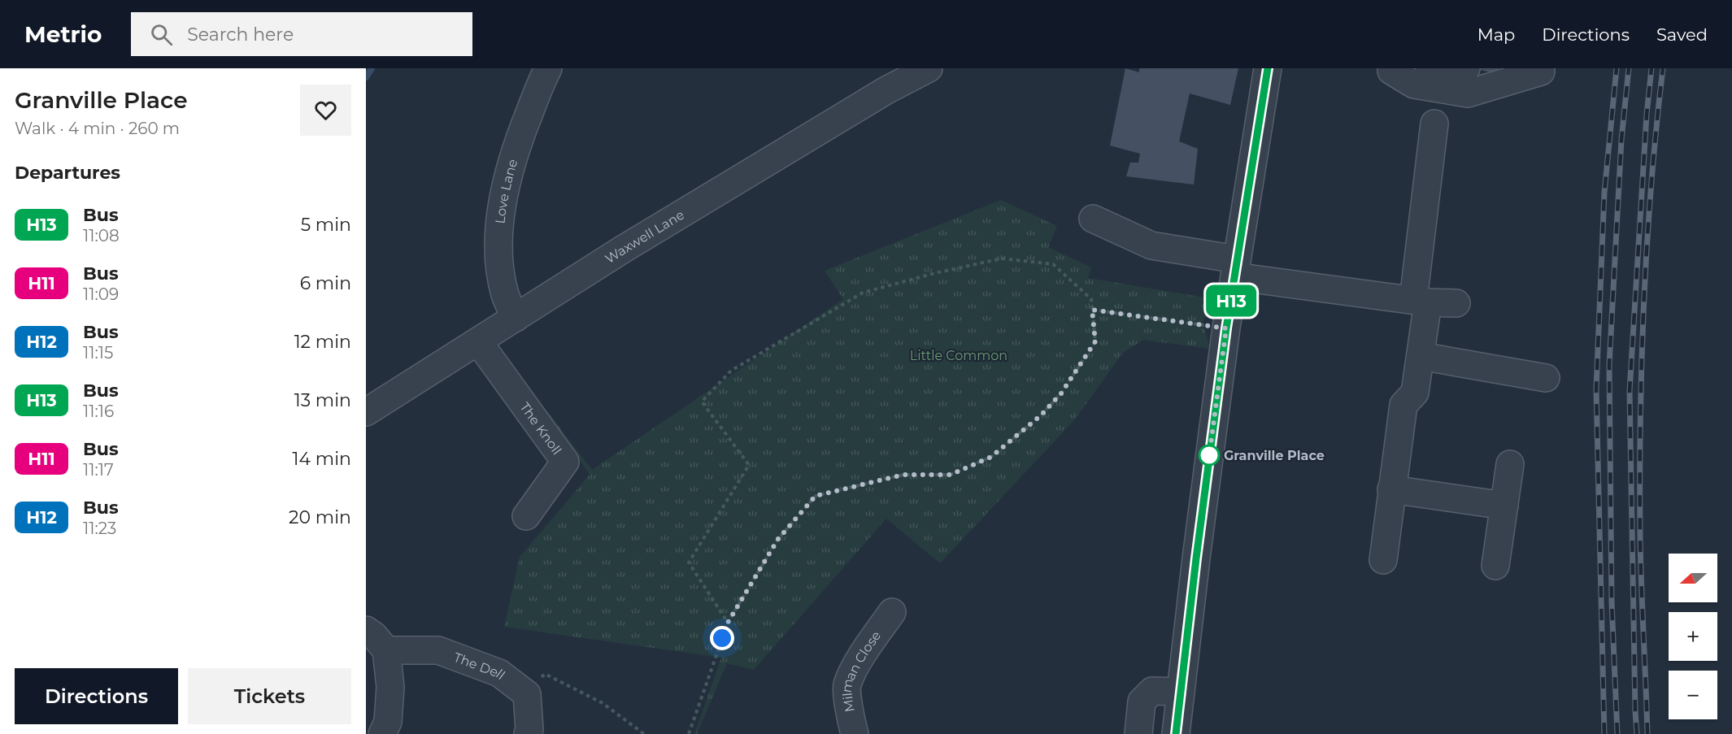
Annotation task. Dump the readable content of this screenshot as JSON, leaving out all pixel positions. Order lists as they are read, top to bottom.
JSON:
{
  "streets": {
    "street": [
      "Love Lane",
      "Waxwell Lane",
      "The Knoll",
      "The Dell",
      "Milman Close"
    ]
  },
  "crossings": [
    ["Love Lane", "Waxwell Lane"],
    ["Waxwell Lane", "The Knoll"]
  ],
  "parks": ["Little Common"],
  "places": ["Granville Place"],
  "lines": ["bus line H13"],
  "north": "left",
  "page": {
    "header": "Metrio",
    "search": "Search here",
    "nav": ["Map", "Directions", "Saved"],
    "heading": [
      ["Granville Place", "Walk · 4 min · 260 m"],
      "Departures"
    ],
    "on_map": "H13",
    "list": [
      {
        "mark": "H13",
        "name": "Bus",
        "note": "11:08",
        "value": "5 min"
      },
      {
        "mark": "H11",
        "name": "Bus",
        "note": "11:09",
        "value": "6 min"
      },
      {
        "mark": "H12",
        "name": "Bus",
        "note": "11:15",
        "value": "12 min"
      },
      {
        "mark": "H13",
        "name": "Bus",
        "note": "11:16",
        "value": "13 min"
      },
      {
        "mark": "H11",
        "name": "Bus",
        "note": "11:17",
        "value": "14 min"
      },
      {
        "mark": "H12",
        "name": "Bus",
        "note": "11:23",
        "value": "20 min"
      }
    ],
    "map_buttons": ["+", "−"],
    "buttons": ["Directions", "Tickets"]
  }
}
